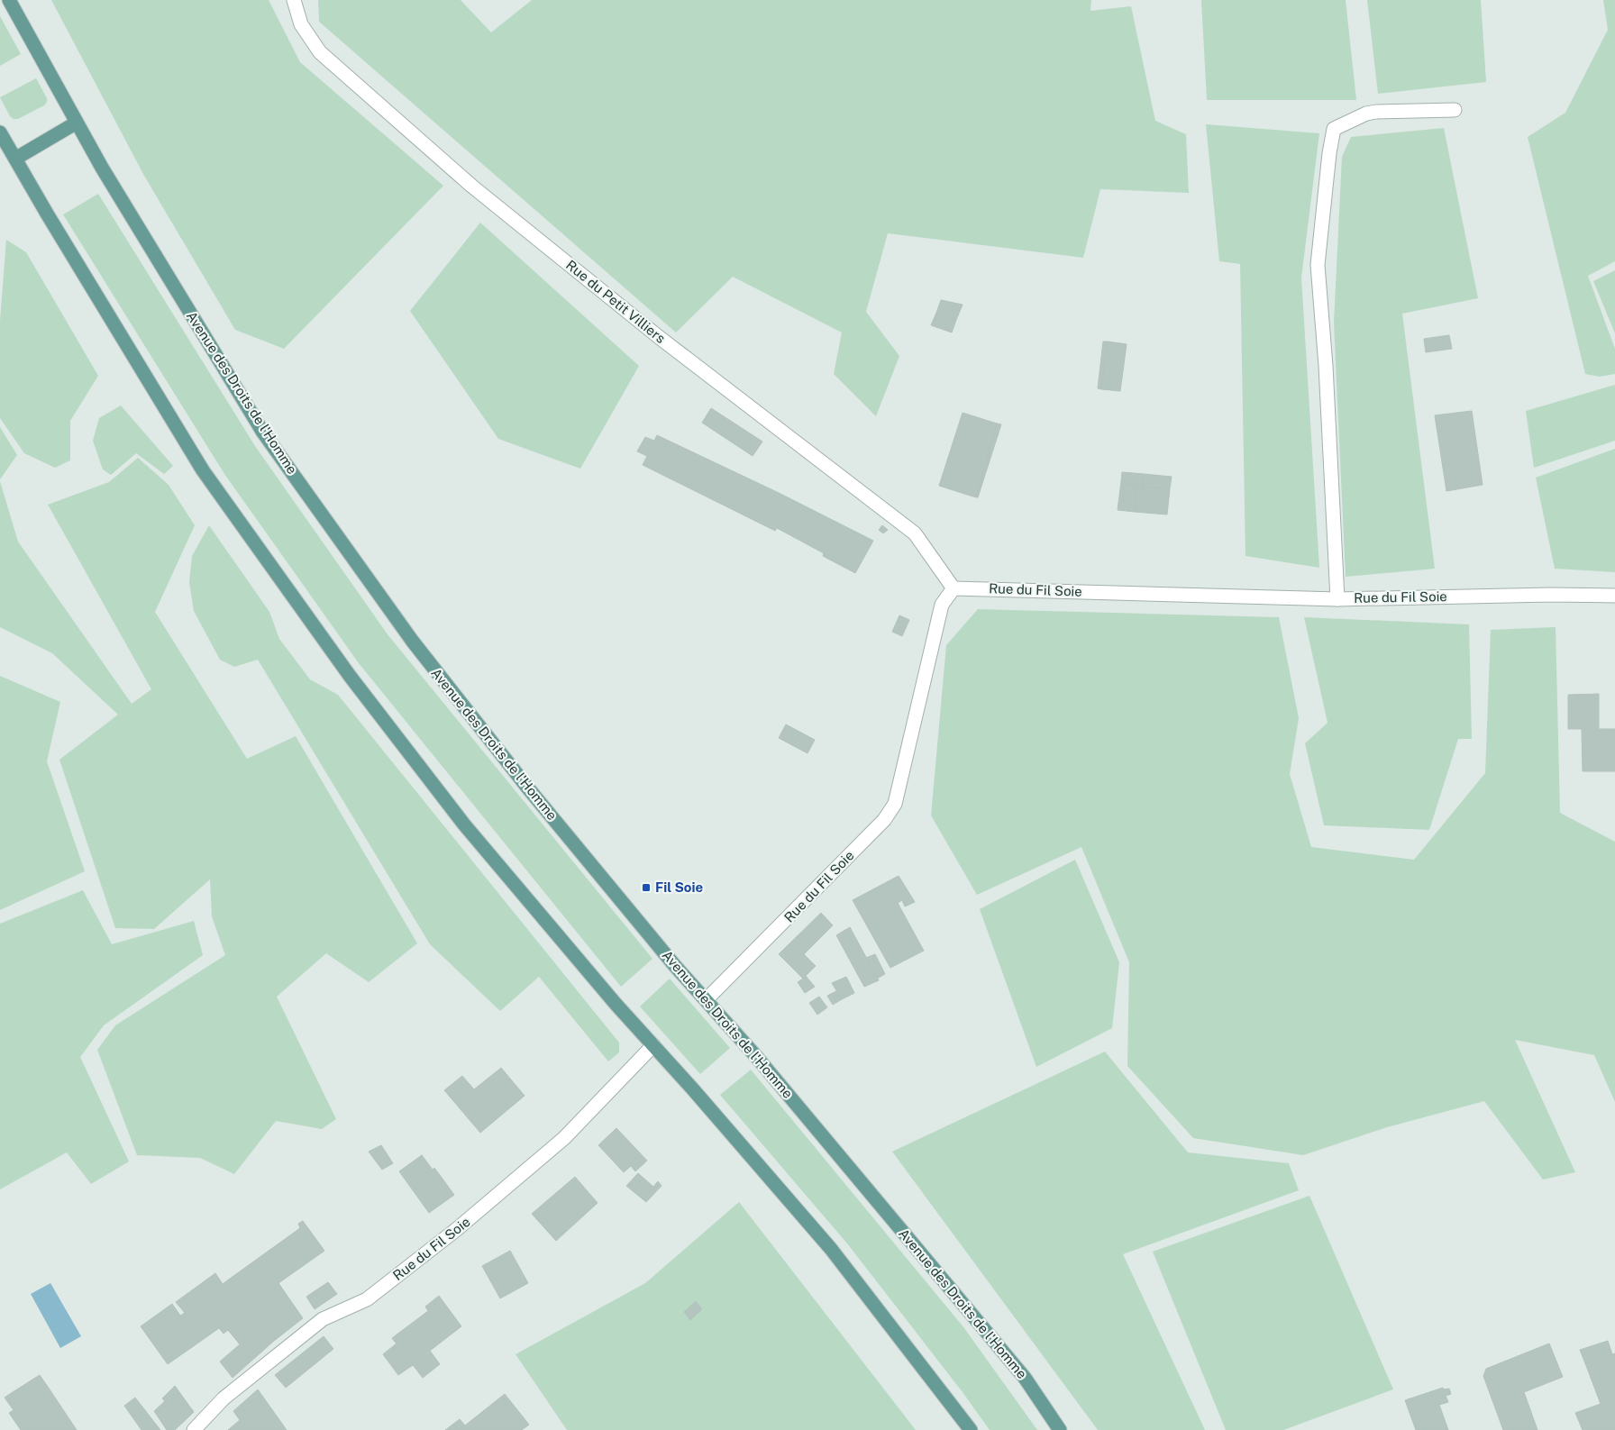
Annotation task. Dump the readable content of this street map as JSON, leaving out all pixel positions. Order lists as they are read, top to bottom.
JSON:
{
  "streets": {
    "main road": ["Avenue des Droits de l'Homme"],
    "street": ["Rue du Petit Villiers", "Rue du Fil Soie"]
  },
  "crossings": [
    ["Rue du Petit Villiers", "Rue du Fil Soie"],
    ["Avenue des Droits de l'Homme", "Rue du Fil Soie"]
  ],
  "places": {
    "transit": ["Fil Soie"]
  }
}
